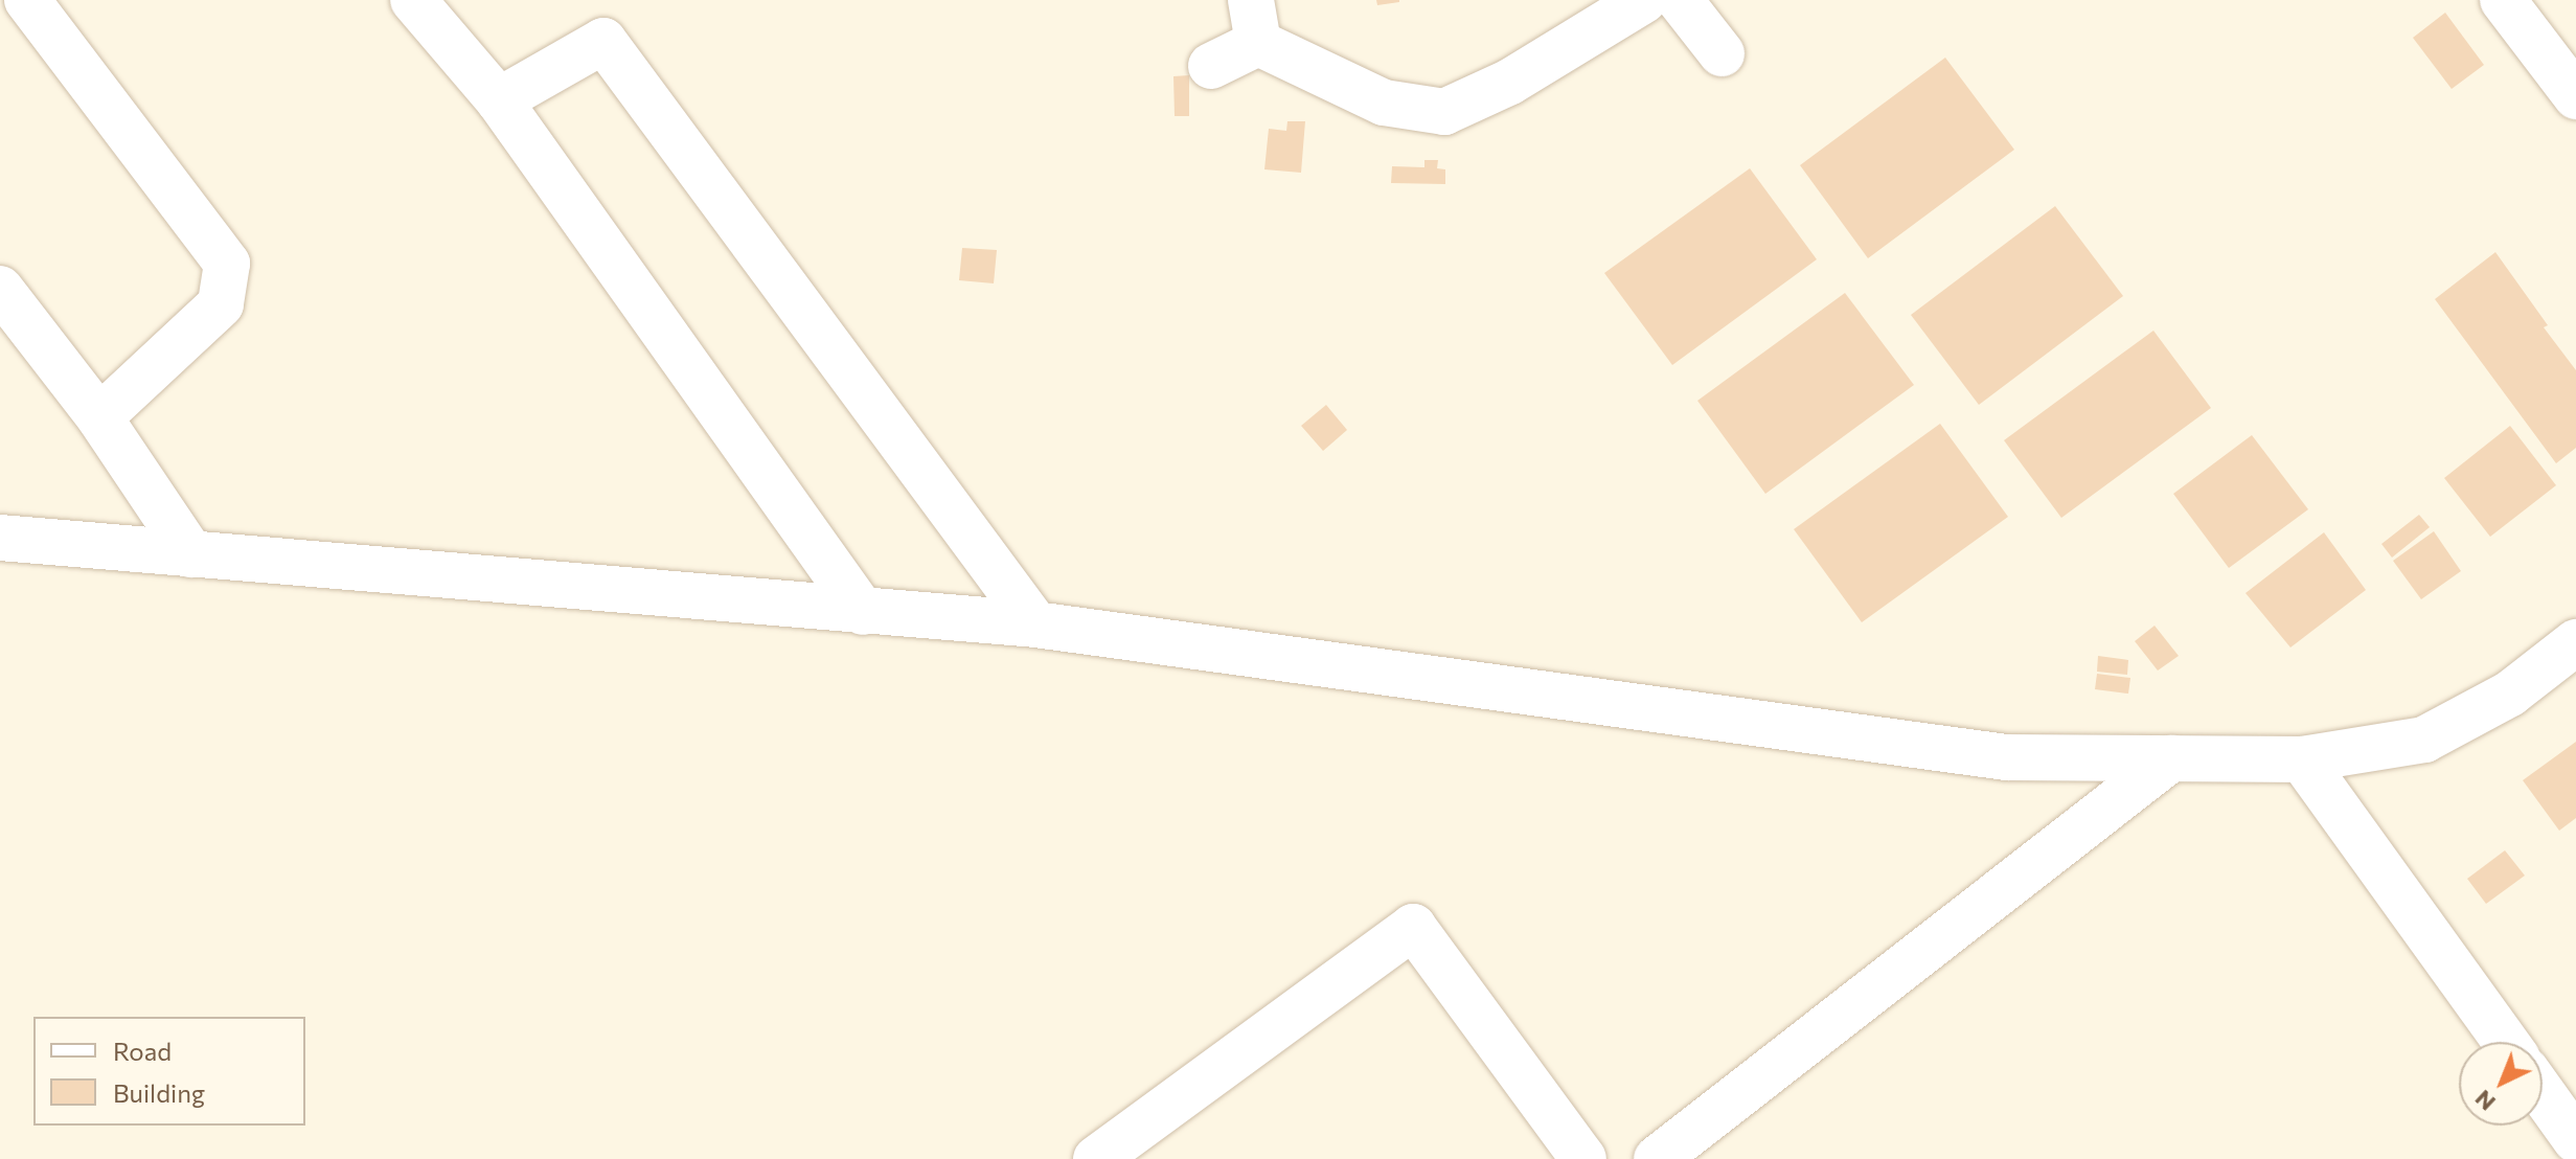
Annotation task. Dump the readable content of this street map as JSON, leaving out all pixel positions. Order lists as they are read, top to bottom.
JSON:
{
  "legend": ["Road", "Building"],
  "north": "bottom left"
}
